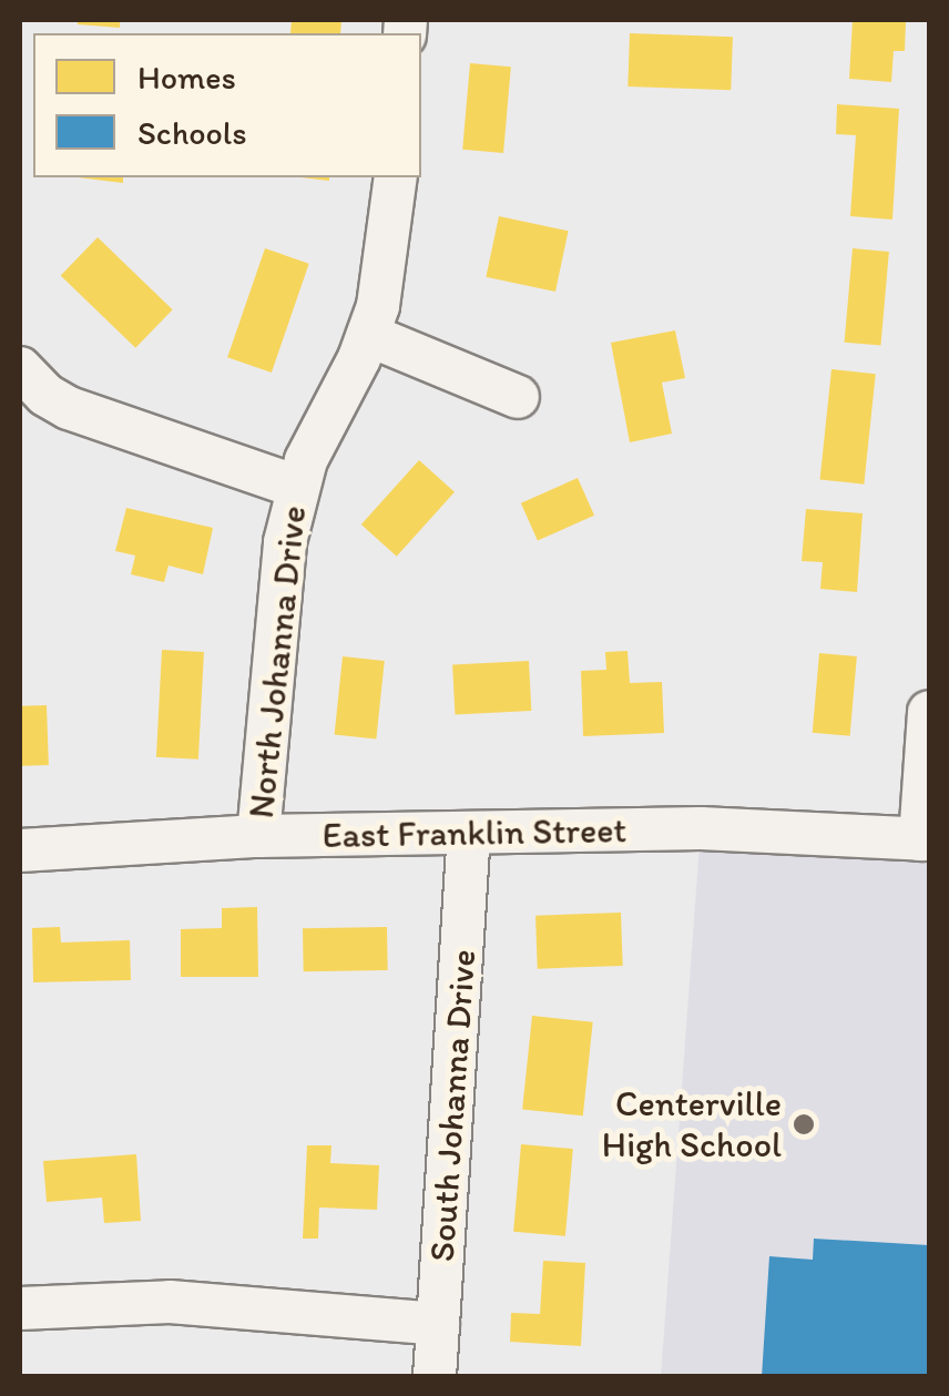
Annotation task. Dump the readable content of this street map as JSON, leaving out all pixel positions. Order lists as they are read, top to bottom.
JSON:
{
  "streets": {
    "street": ["North Johanna Drive", "East Franklin Street", "South Johanna Drive"]
  },
  "crossings": [
    ["North Johanna Drive", "East Franklin Street"],
    ["East Franklin Street", "South Johanna Drive"]
  ],
  "places": ["Centerville High School"],
  "legend": ["Homes", "Schools"]
}
